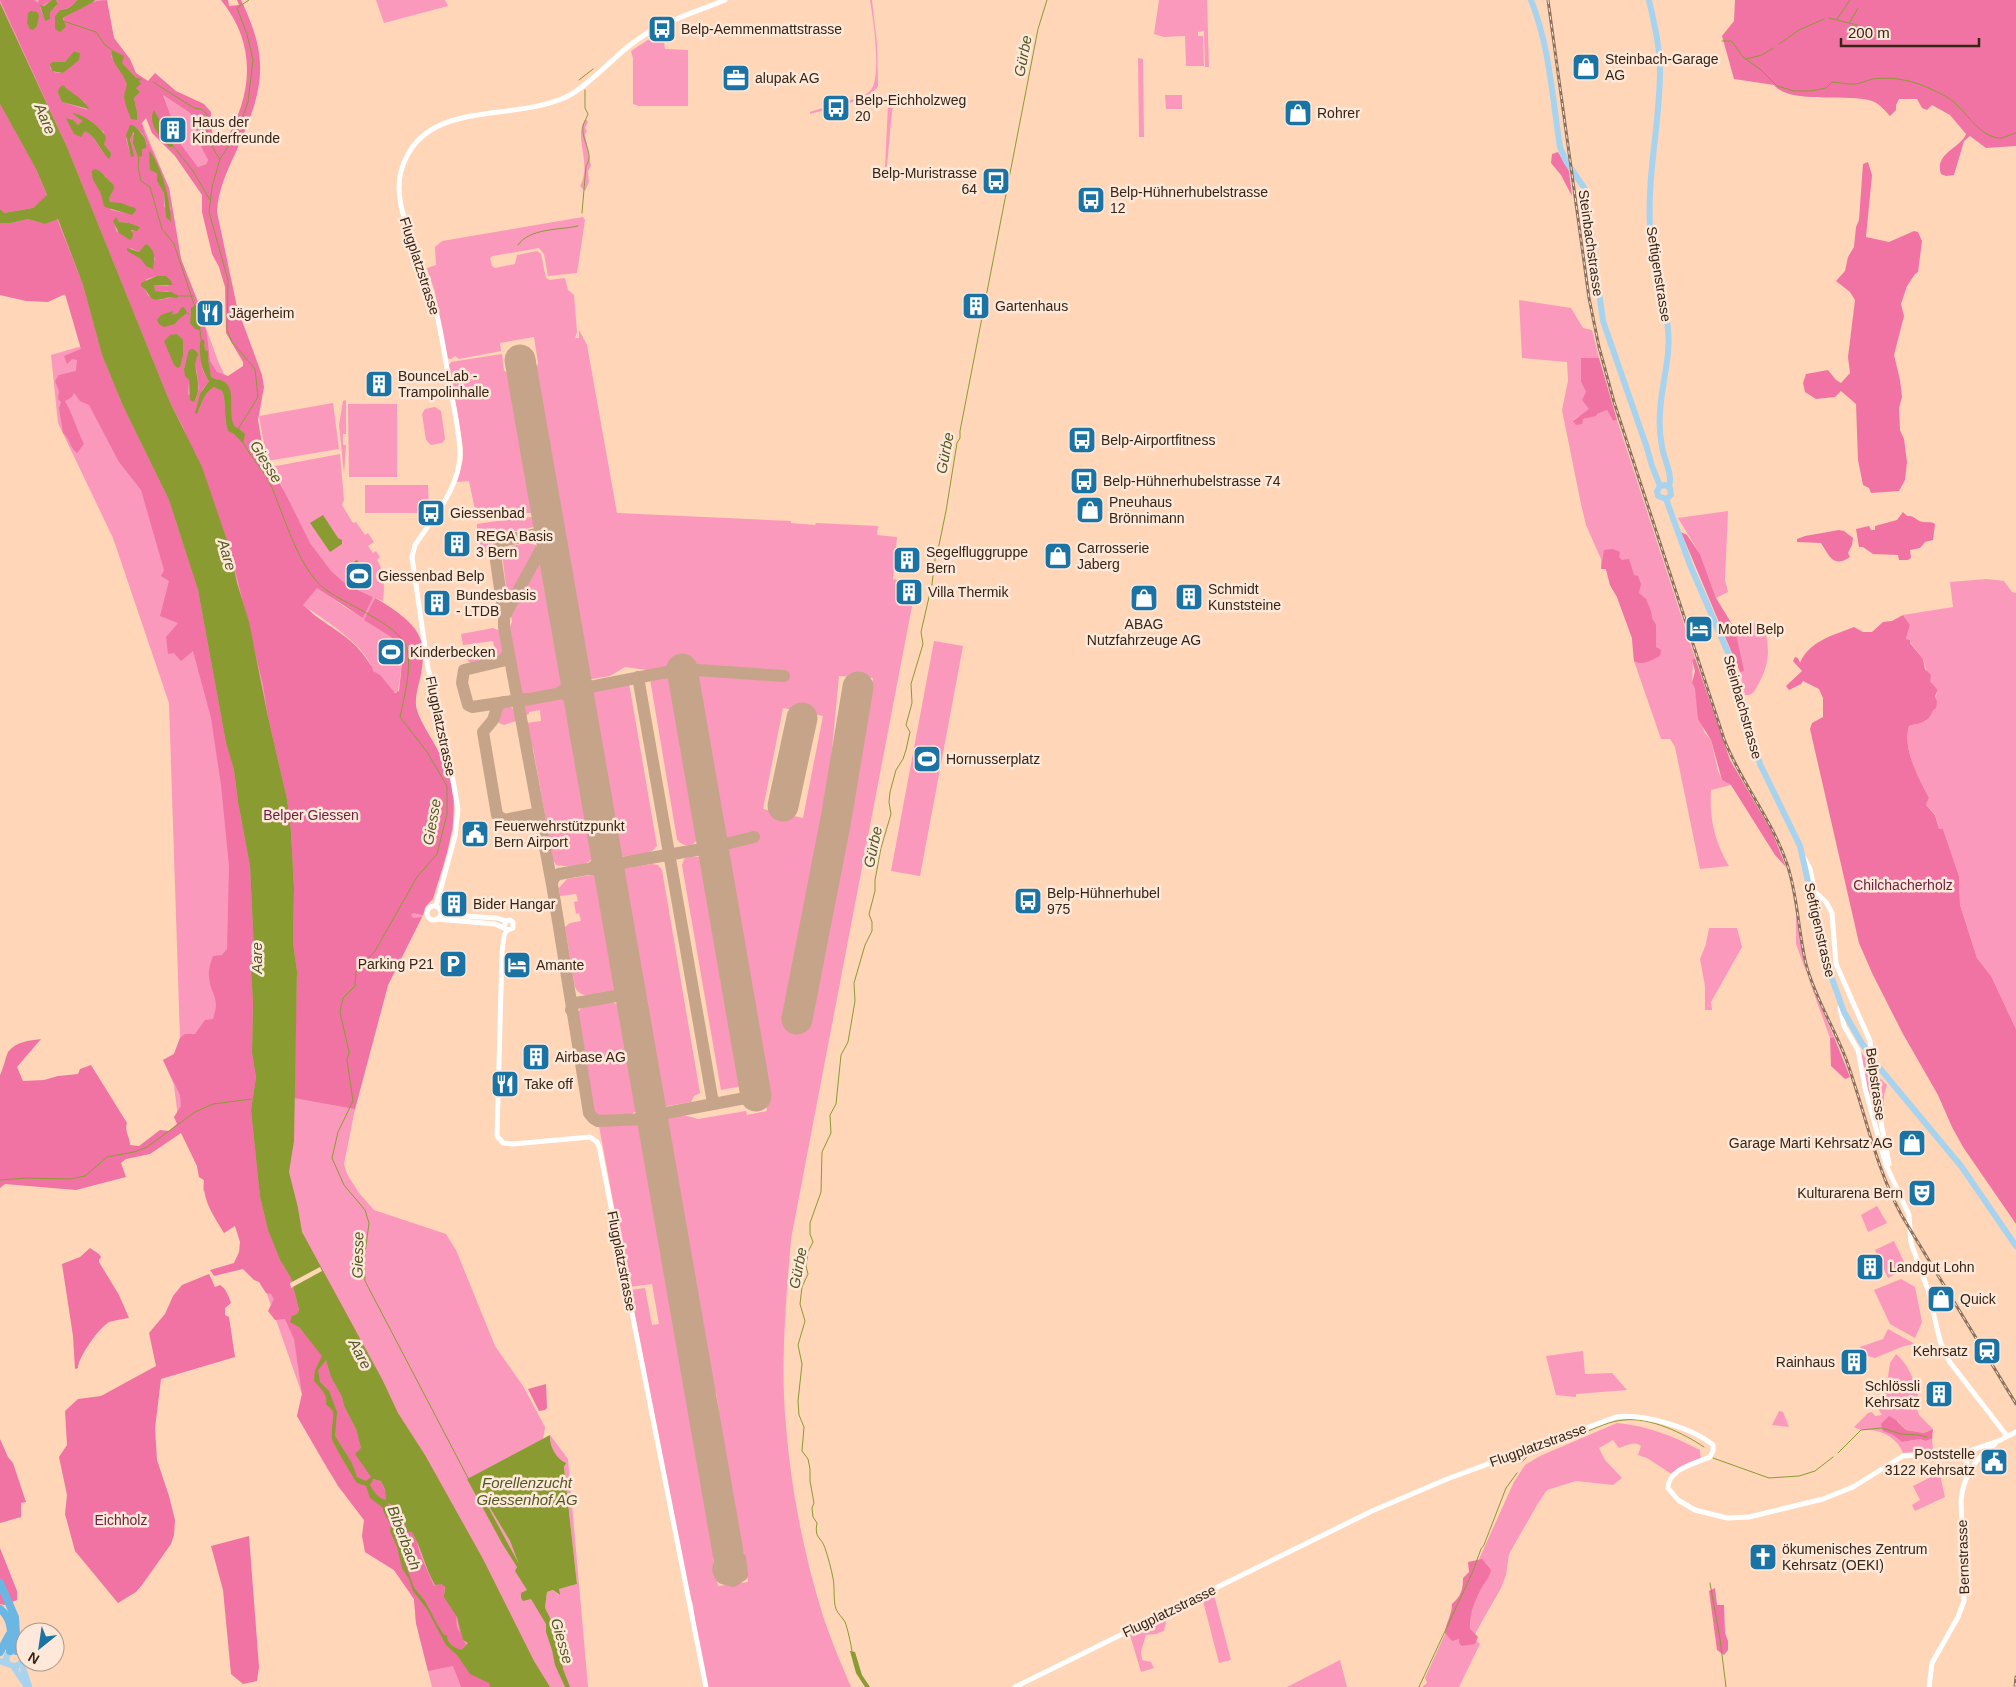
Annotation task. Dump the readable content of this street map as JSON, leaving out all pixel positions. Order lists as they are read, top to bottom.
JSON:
{
  "streets": {
    "main road": ["Steinbachstrasse", "Seftigenstrasse"],
    "street": ["Flugplatzstrasse", "Belpstrasse", "Bernstrasse"]
  },
  "crossings": [
    ["Steinbachstrasse", "Seftigenstrasse"],
    ["Steinbachstrasse", "Belpstrasse"],
    ["Flugplatzstrasse", "Bernstrasse"],
    ["Seftigenstrasse", "Belpstrasse"],
    ["Belpstrasse", "Bernstrasse"]
  ],
  "water": [
    "Gürbe",
    "Aare",
    "Giesse",
    "Forellenzucht Giessenhof AG",
    "Biberbach"
  ],
  "parks": ["Belper Giessen", "Chilchacherholz", "Eichholz"],
  "places": {
    "bus stop": [
      "Belp-Aemmenmattstrasse",
      "Belp-Eichholzweg 20",
      "Belp-Muristrasse 64",
      "Belp-Hühnerhubelstrasse 12",
      "Belp-Airportfitness",
      "Belp-Hühnerhubelstrasse 74",
      "Giessenbad",
      "Belp-Hühnerhubel 975"
    ],
    "shop": [
      "Steinbach-Garage AG",
      "Rohrer",
      "Pneuhaus Brönnimann",
      "Carrosserie Jaberg",
      "ABAG Nutzfahrzeuge AG",
      "Garage Marti Kehrsatz AG",
      "Quick"
    ],
    "office": ["alupak AG"],
    "building": [
      "Haus der Kinderfreunde",
      "Gartenhaus",
      "BounceLab - Trampolinhalle",
      "REGA Basis 3 Bern",
      "Segelfluggruppe Bern",
      "Villa Thermik",
      "Schmidt Kunststeine",
      "Bundesbasis - LTDB",
      "Bider Hangar",
      "Airbase AG",
      "Landgut Lohn",
      "Rainhaus",
      "Schlössli Kehrsatz"
    ],
    "restaurant": ["Jägerheim", "Take off"],
    "sports": ["Giessenbad Belp", "Kinderbecken", "Hornusserplatz"],
    "hotel": ["Motel Belp", "Amante"],
    "public building": ["Feuerwehrstützpunkt Bern Airport", "Poststelle 3122 Kehrsatz"],
    "parking": ["Parking P21"],
    "theatre": ["Kulturarena Bern"],
    "station": ["Kehrsatz"],
    "church": ["ökumenisches Zentrum Kehrsatz (OEKI)"]
  },
  "scale_bar": "200 m",
  "north": "bottom left"
}
